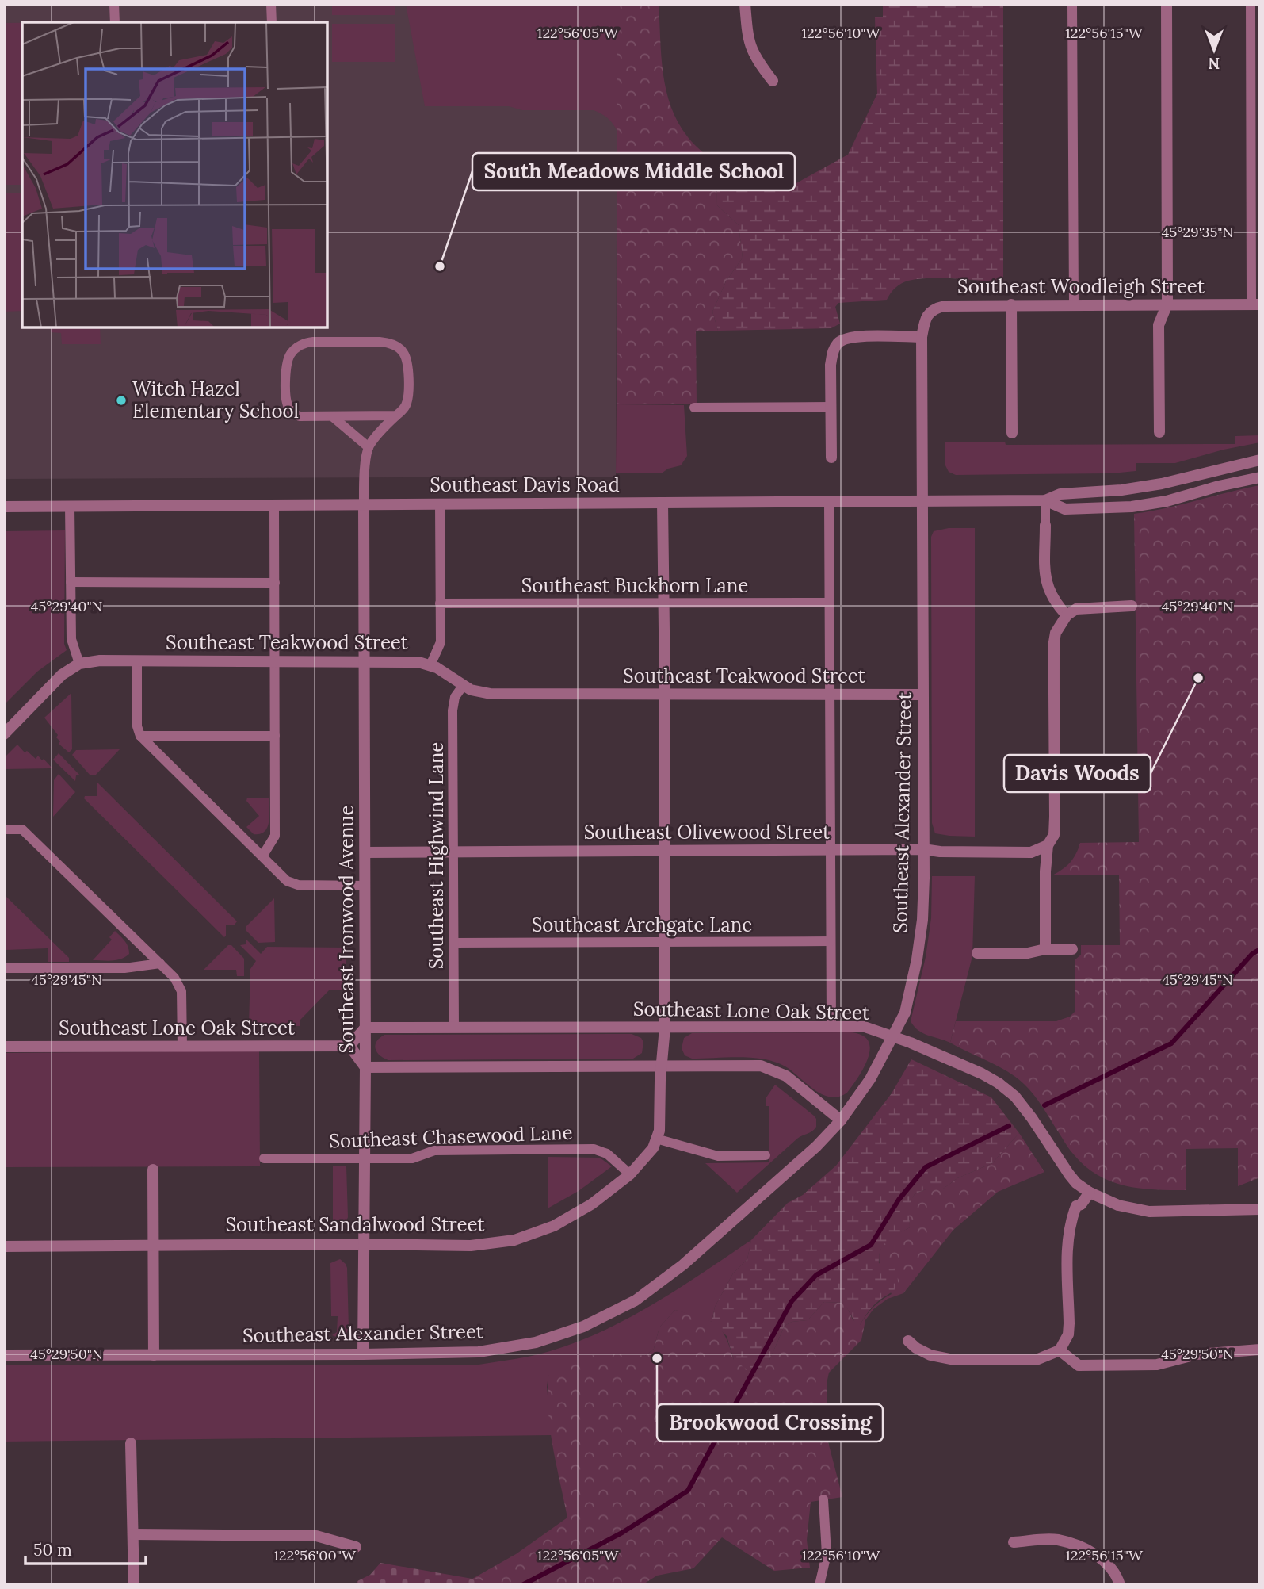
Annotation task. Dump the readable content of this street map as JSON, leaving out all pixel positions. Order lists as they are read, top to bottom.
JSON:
{
  "streets": {
    "street": [
      "Southeast Woodleigh Street",
      "Southeast Davis Road",
      "Southeast Teakwood Street",
      "Southeast Alexander Street",
      "Southeast Olivewood Street",
      "Southeast Ironwood Avenue",
      "Southeast Lone Oak Street",
      "Southeast Sandalwood Street"
    ],
    "lane": [
      "Southeast Buckhorn Lane",
      "Southeast Highwind Lane",
      "Southeast Archgate Lane",
      "Southeast Chasewood Lane"
    ]
  },
  "crossings": [
    ["Southeast Woodleigh Street", "Southeast Alexander Street"],
    ["Southeast Davis Road", "Southeast Alexander Street"],
    ["Southeast Davis Road", "Southeast Ironwood Avenue"],
    ["Southeast Davis Road", "Southeast Sandalwood Street"],
    ["Southeast Buckhorn Lane", "Southeast Sandalwood Street"],
    ["Southeast Teakwood Street", "Southeast Alexander Street"],
    ["Southeast Teakwood Street", "Southeast Highwind Lane"],
    ["Southeast Teakwood Street", "Southeast Ironwood Avenue"],
    ["Southeast Teakwood Street", "Southeast Sandalwood Street"],
    ["Southeast Alexander Street", "Southeast Olivewood Street"],
    ["Southeast Alexander Street", "Southeast Ironwood Avenue"],
    ["Southeast Alexander Street", "Southeast Lone Oak Street"],
    ["Southeast Olivewood Street", "Southeast Highwind Lane"],
    ["Southeast Olivewood Street", "Southeast Ironwood Avenue"],
    ["Southeast Olivewood Street", "Southeast Sandalwood Street"],
    ["Southeast Highwind Lane", "Southeast Archgate Lane"],
    ["Southeast Highwind Lane", "Southeast Lone Oak Street"],
    ["Southeast Archgate Lane", "Southeast Sandalwood Street"],
    ["Southeast Ironwood Avenue", "Southeast Lone Oak Street"],
    ["Southeast Ironwood Avenue", "Southeast Chasewood Lane"],
    ["Southeast Ironwood Avenue", "Southeast Sandalwood Street"],
    ["Southeast Lone Oak Street", "Southeast Sandalwood Street"],
    ["Southeast Chasewood Lane", "Southeast Sandalwood Street"]
  ],
  "places": [
    "South Meadows Middle School",
    "Witch Hazel Elementary School",
    "Davis Woods",
    "Brookwood Crossing"
  ],
  "scale_bar": "50 m",
  "north": "bottom",
  "coordinates": [
    "122°56'05\"W",
    "122°56'10\"W",
    "122°56'15\"W",
    "45°29'35\"N",
    "45°29'40\"N",
    "45°29'45\"N",
    "45°29'50\"N",
    "122°56'00\"W"
  ]
}
